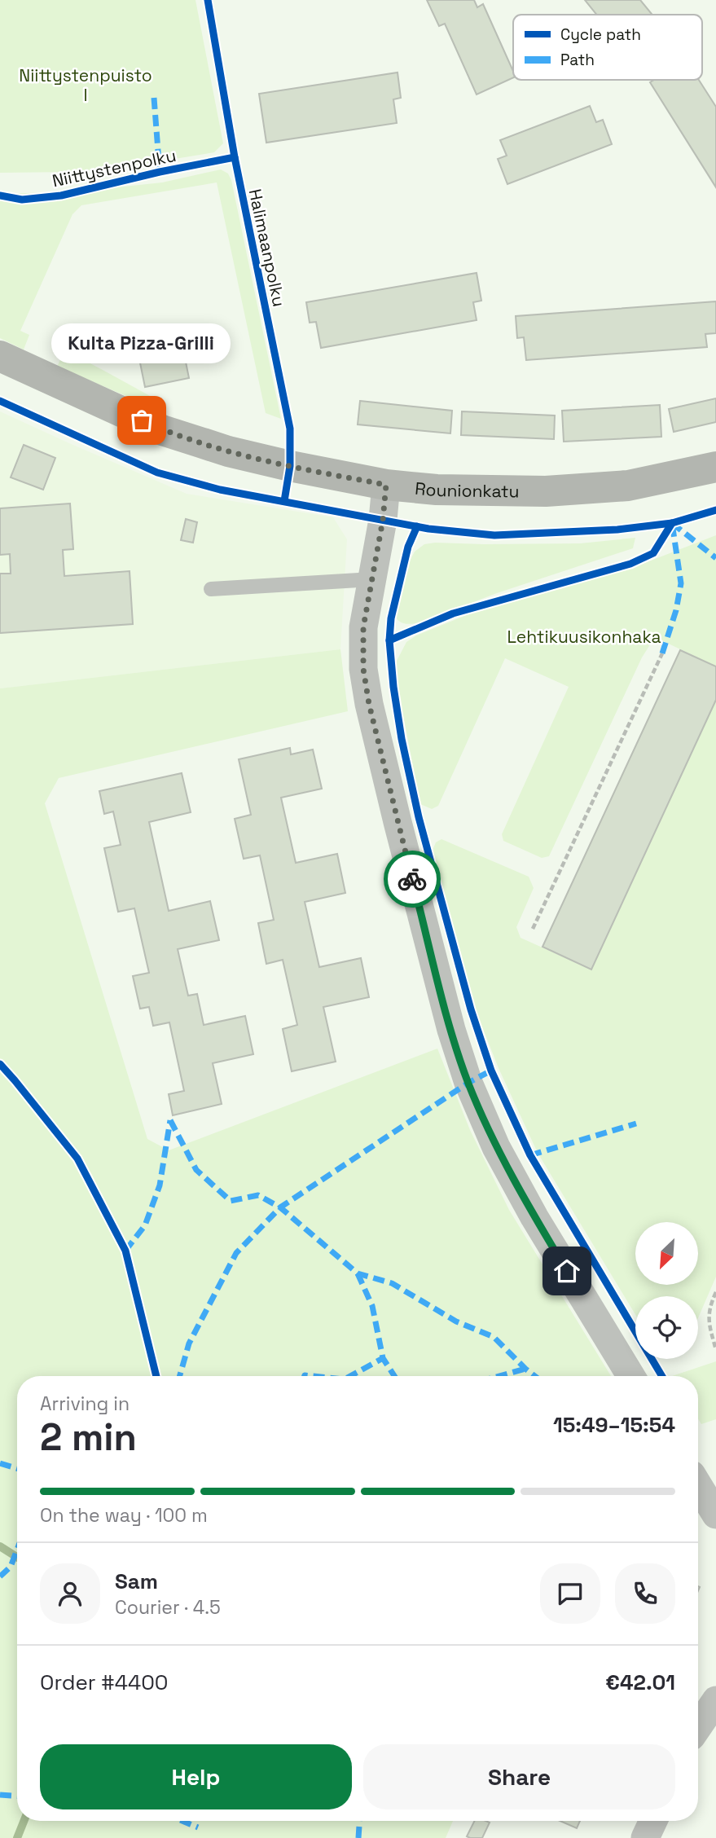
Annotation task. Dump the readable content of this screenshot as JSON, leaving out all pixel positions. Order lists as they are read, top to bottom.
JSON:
{
  "streets": {
    "main road": ["Rounionkatu"],
    "cycle path": ["Niittystenpolku", "Halimaanpolku"]
  },
  "parks": ["Niittystenpuisto I", "Lehtikuusikonhaka"],
  "places": ["Kulta Pizza-Grilli"],
  "legend": ["Cycle path", "Path"],
  "north": "bottom left",
  "page": {
    "bubble": "Kulta Pizza-Grilli",
    "heading": ["2 min", "Arriving in", "15:49–15:54"],
    "panel": [
      "Sam",
      "Courier · 4.5",
      "Order #4400",
      "€42.01"
    ],
    "bar": "On the way · 100 m",
    "buttons": ["Help", "Share"]
  }
}
